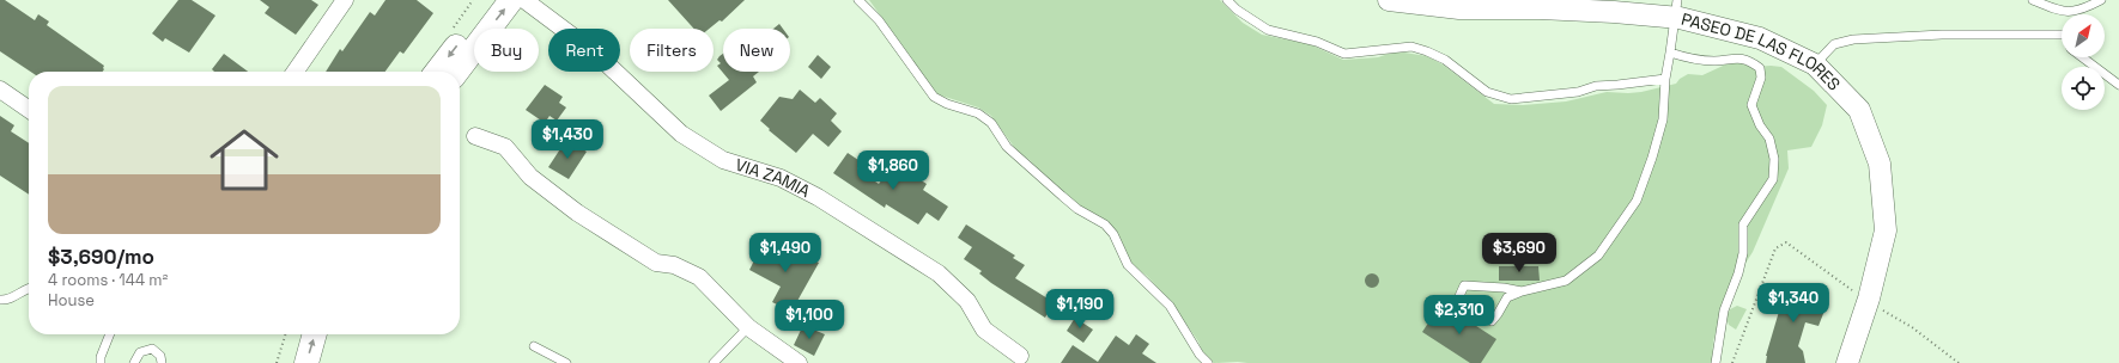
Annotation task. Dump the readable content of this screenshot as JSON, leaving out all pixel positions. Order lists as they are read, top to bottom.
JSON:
{
  "streets": {
    "street": ["PASEO DE LAS FLORES", "VIA ZAMIA"]
  },
  "north": "top right",
  "page": {
    "chip": [
      "Buy",
      "Rent",
      "Filters",
      "New"
    ],
    "list": [
      {
        "name": "$3,690/mo",
        "note": "4 rooms · 144 m² · House"
      }
    ],
    "price": [
      "$1,430",
      "$1,860",
      "$1,490",
      "$3,690",
      "$1,340",
      "$1,190",
      "$2,310",
      "$1,100"
    ]
  }
}
